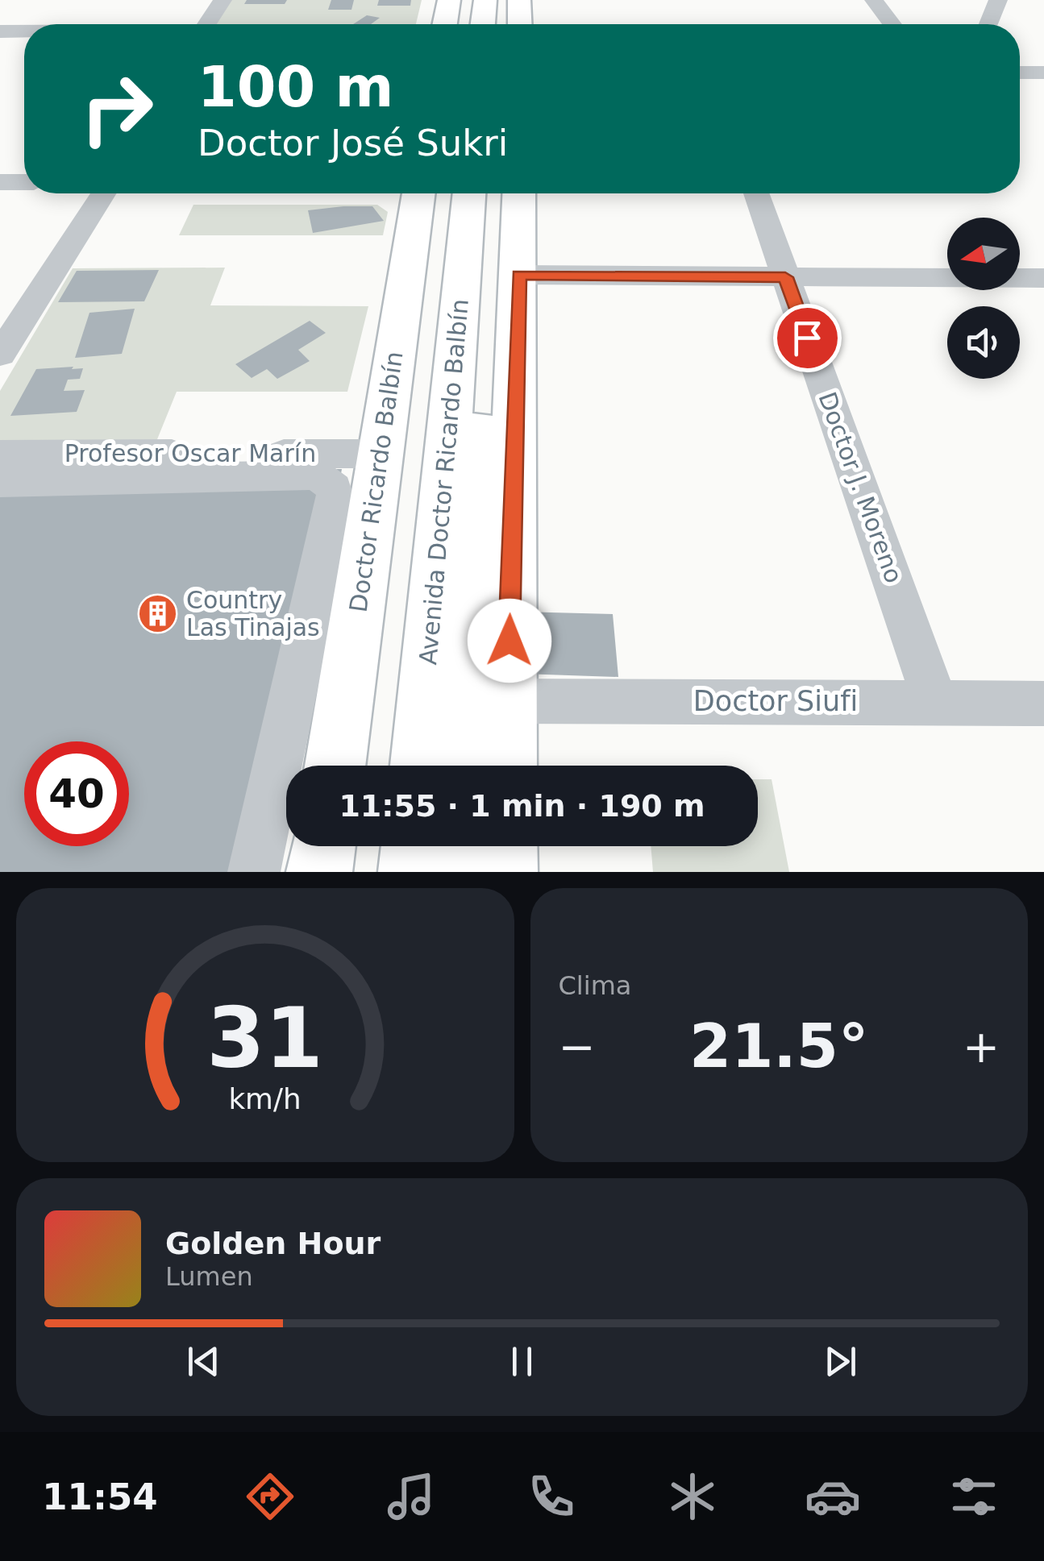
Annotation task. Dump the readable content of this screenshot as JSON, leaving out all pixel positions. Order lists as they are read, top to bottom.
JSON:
{
  "streets": {
    "street": [
      "Profesor Oscar Marín",
      "Doctor Ricardo Balbín",
      "Avenida Doctor Ricardo Balbín",
      "Doctor J. Moreno",
      "Doctor Siufi"
    ]
  },
  "crossings": [
    ["Profesor Oscar Marín", "Doctor Ricardo Balbín"],
    ["Doctor J. Moreno", "Doctor Siufi"]
  ],
  "places": {
    "building": ["Country Las Tinajas"]
  },
  "north": "left",
  "page": {
    "turn": ["100 m", "Doctor José Sukri"],
    "limit": "40",
    "trip": "11:55 · 1 min · 190 m",
    "tile": "Clima",
    "heat": ["−", "21.5°", "+"],
    "song": ["Golden Hour", "Lumen"],
    "tabs": "11:54",
    "gauge": ["31", "km/h"]
  }
}
